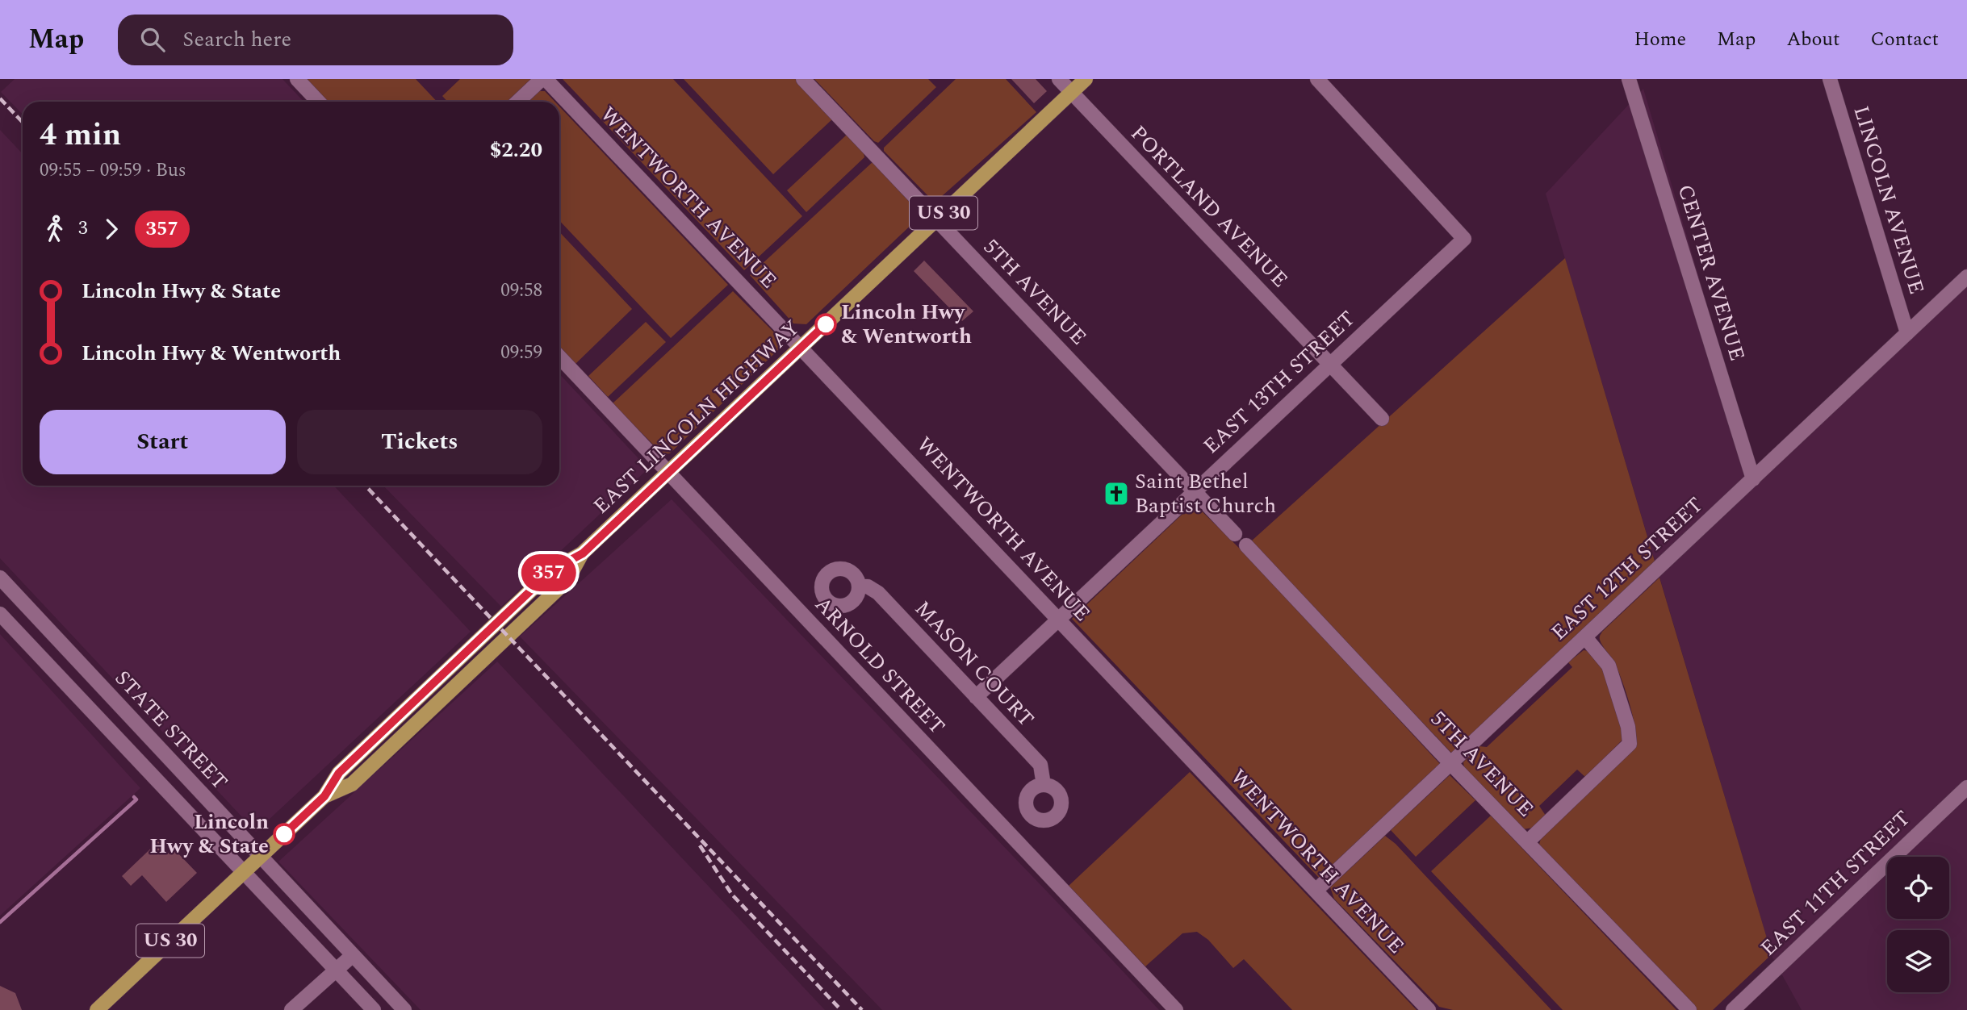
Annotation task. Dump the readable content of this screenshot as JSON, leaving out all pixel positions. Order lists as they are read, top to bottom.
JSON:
{
  "streets": {
    "main road": ["US 30", "EAST LINCOLN HIGHWAY"],
    "street": [
      "WENTWORTH AVENUE",
      "LINCOLN AVENUE",
      "PORTLAND AVENUE",
      "CENTER AVENUE",
      "5TH AVENUE",
      "EAST 13TH STREET",
      "EAST 12TH STREET",
      "MASON COURT",
      "ARNOLD STREET",
      "STATE STREET",
      "EAST 11TH STREET"
    ]
  },
  "crossings": [
    ["WENTWORTH AVENUE", "EAST 13TH STREET"],
    ["WENTWORTH AVENUE", "EAST LINCOLN HIGHWAY"],
    ["WENTWORTH AVENUE", "EAST 12TH STREET"],
    ["LINCOLN AVENUE", "EAST 12TH STREET"],
    ["PORTLAND AVENUE", "EAST 13TH STREET"],
    ["PORTLAND AVENUE", "EAST LINCOLN HIGHWAY"],
    ["CENTER AVENUE", "EAST 12TH STREET"],
    ["5TH AVENUE", "EAST 13TH STREET"],
    ["5TH AVENUE", "EAST LINCOLN HIGHWAY"],
    ["5TH AVENUE", "EAST 12TH STREET"],
    ["EAST 13TH STREET", "MASON COURT"],
    ["EAST LINCOLN HIGHWAY", "ARNOLD STREET"],
    ["EAST LINCOLN HIGHWAY", "STATE STREET"]
  ],
  "places": {
    "other": ["Lincoln Hwy & Wentworth", "Lincoln Hwy & State"],
    "church": ["Saint Bethel Baptist Church"]
  },
  "lines": ["bus line 357"],
  "page": {
    "header": "Map",
    "search": "Search here",
    "nav": [
      "Home",
      "Map",
      "About",
      "Contact"
    ],
    "on_map": "357",
    "heading": ["4 min", "09:55 – 09:59 · Bus", "$2.20"],
    "legs": ["3", "357"],
    "list": [
      {
        "name": "Lincoln Hwy & State",
        "value": "09:58"
      },
      {
        "name": "Lincoln Hwy & Wentworth",
        "value": "09:59"
      }
    ],
    "buttons": ["Start", "Tickets"]
  }
}
